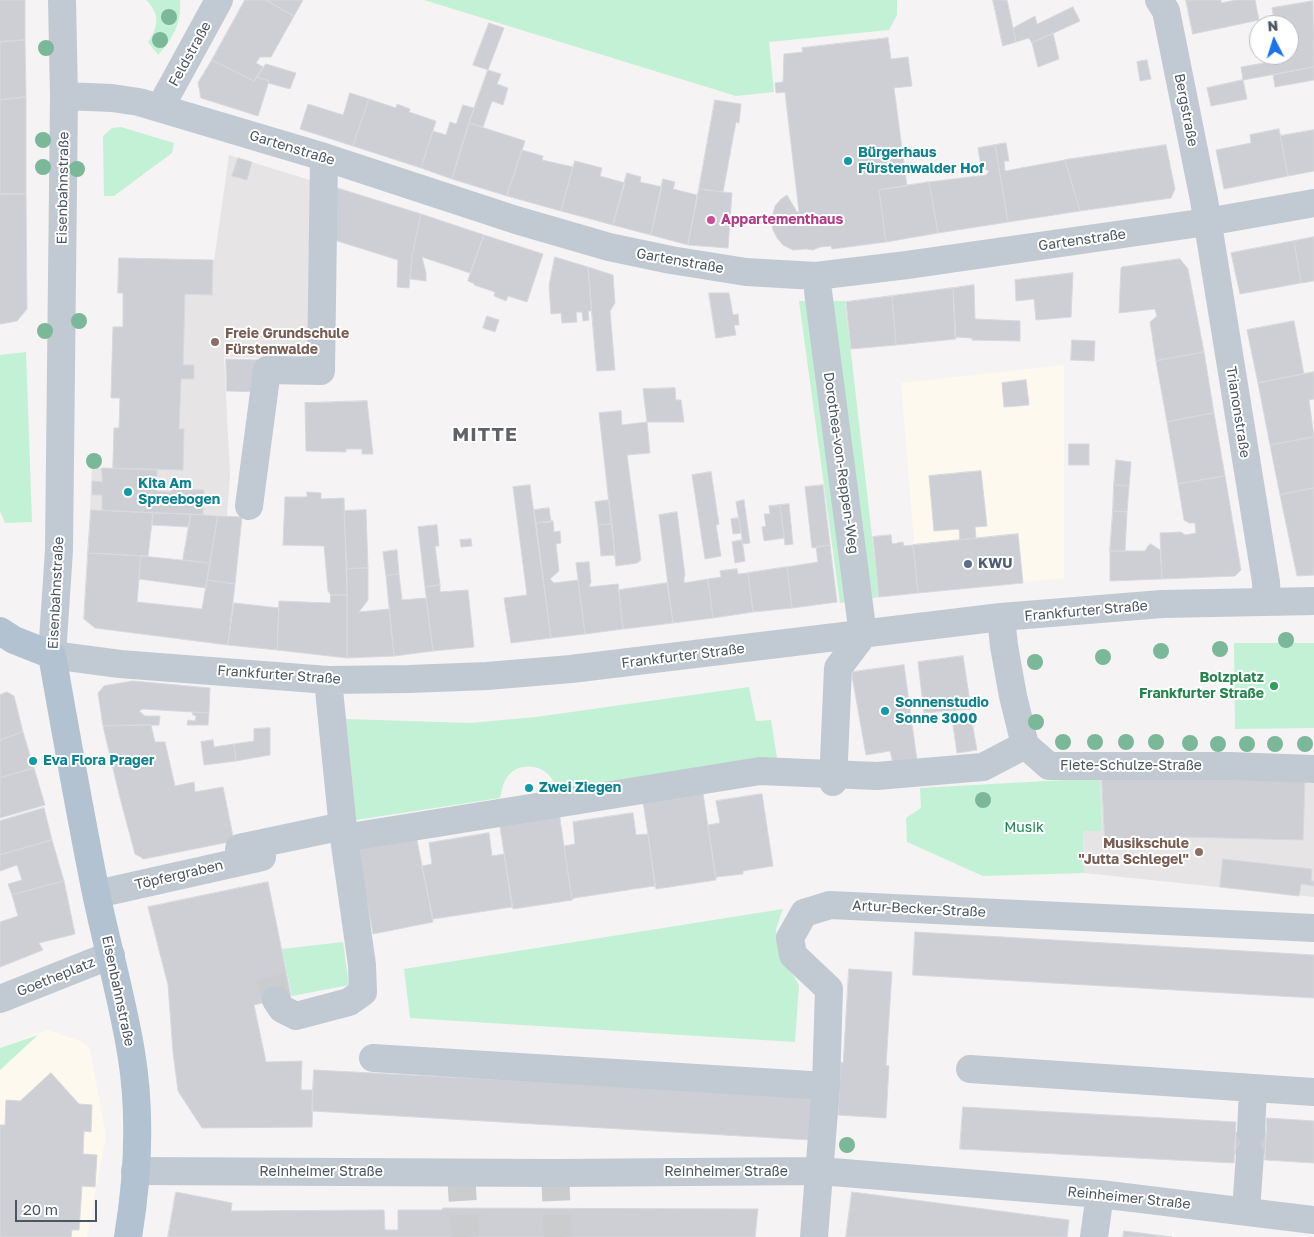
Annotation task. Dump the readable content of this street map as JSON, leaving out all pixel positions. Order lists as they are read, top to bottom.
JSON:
{
  "streets": {
    "main road": ["Eisenbahnstraße"],
    "street": [
      "Feldstraße",
      "Bergstraße",
      "Gartenstraße",
      "Trianonstraße",
      "Dorothea-von-Reppen-Weg",
      "Frankfurter Straße",
      "Fiete-Schulze-Straße",
      "Töpfergraben",
      "Artur-Becker-Straße",
      "Goetheplatz",
      "Reinheimer Straße"
    ]
  },
  "crossings": [
    ["Feldstraße", "Gartenstraße"],
    ["Bergstraße", "Gartenstraße"],
    ["Bergstraße", "Trianonstraße"],
    ["Gartenstraße", "Eisenbahnstraße"],
    ["Gartenstraße", "Trianonstraße"],
    ["Eisenbahnstraße", "Frankfurter Straße"],
    ["Eisenbahnstraße", "Töpfergraben"],
    ["Eisenbahnstraße", "Goetheplatz"],
    ["Eisenbahnstraße", "Reinheimer Straße"],
    ["Trianonstraße", "Frankfurter Straße"],
    ["Dorothea-von-Reppen-Weg", "Frankfurter Straße"],
    ["Artur-Becker-Straße", "Reinheimer Straße"]
  ],
  "districts": ["MITTE"],
  "parks": ["Musik"],
  "places": [
    "Bürgerhaus Fürstenwalder Hof",
    "Appartementhaus",
    "Freie Grundschule Fürstenwalde",
    "Kita Am Spreebogen",
    "KWU",
    "Bolzplatz Frankfurter Straße",
    "Sonnenstudio Sonne 3000",
    "Eva Flora Prager",
    "Zwei Ziegen",
    "Musikschule \"Jutta Schlegel\""
  ],
  "scale_bar": "20 m",
  "north": "top"
}
